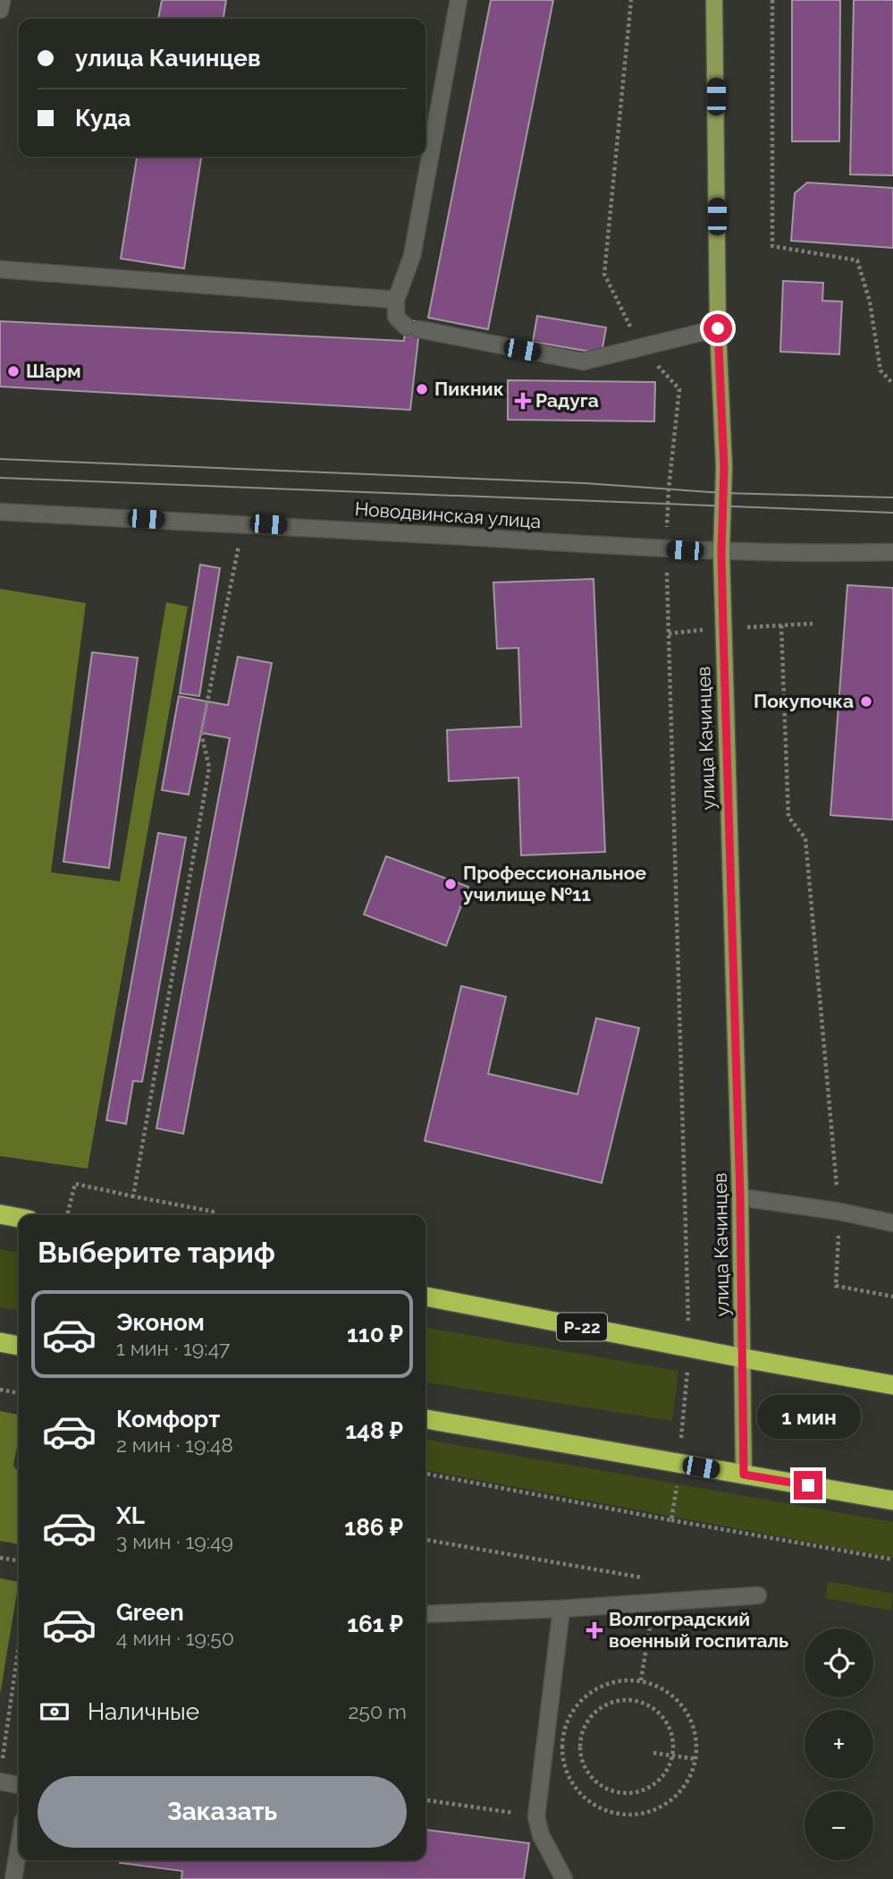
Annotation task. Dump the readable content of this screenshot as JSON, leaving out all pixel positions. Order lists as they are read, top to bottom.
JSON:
{
  "streets": {
    "highway": ["Р-22"],
    "main road": ["улица Качинцев"],
    "street": ["Новодвинская улица"]
  },
  "crossings": [
    ["Новодвинская улица", "улица Качинцев"],
    ["улица Качинцев", "Р-22"]
  ],
  "places": {
    "other": [
      "Шарм",
      "Пикник",
      "Покупочка",
      "Профессиональное училище №11"
    ],
    "health": ["Радуга", "Волгоградский военный госпиталь"]
  },
  "page": {
    "banner": ["улица Качинцев", "Куда"],
    "heading": "Выберите тариф",
    "list": [
      {
        "name": "Эконом",
        "note": "1 мин · 19:47",
        "value": "110 ₽"
      },
      {
        "name": "Комфорт",
        "note": "2 мин · 19:48",
        "value": "148 ₽"
      },
      {
        "name": "XL",
        "note": "3 мин · 19:49",
        "value": "186 ₽"
      },
      {
        "name": "Green",
        "note": "4 мин · 19:50",
        "value": "161 ₽"
      }
    ],
    "bubble": "1 мин",
    "map_buttons": ["+", "−"],
    "pay": ["Наличные", "250 m"],
    "buttons": "Заказать"
  }
}
